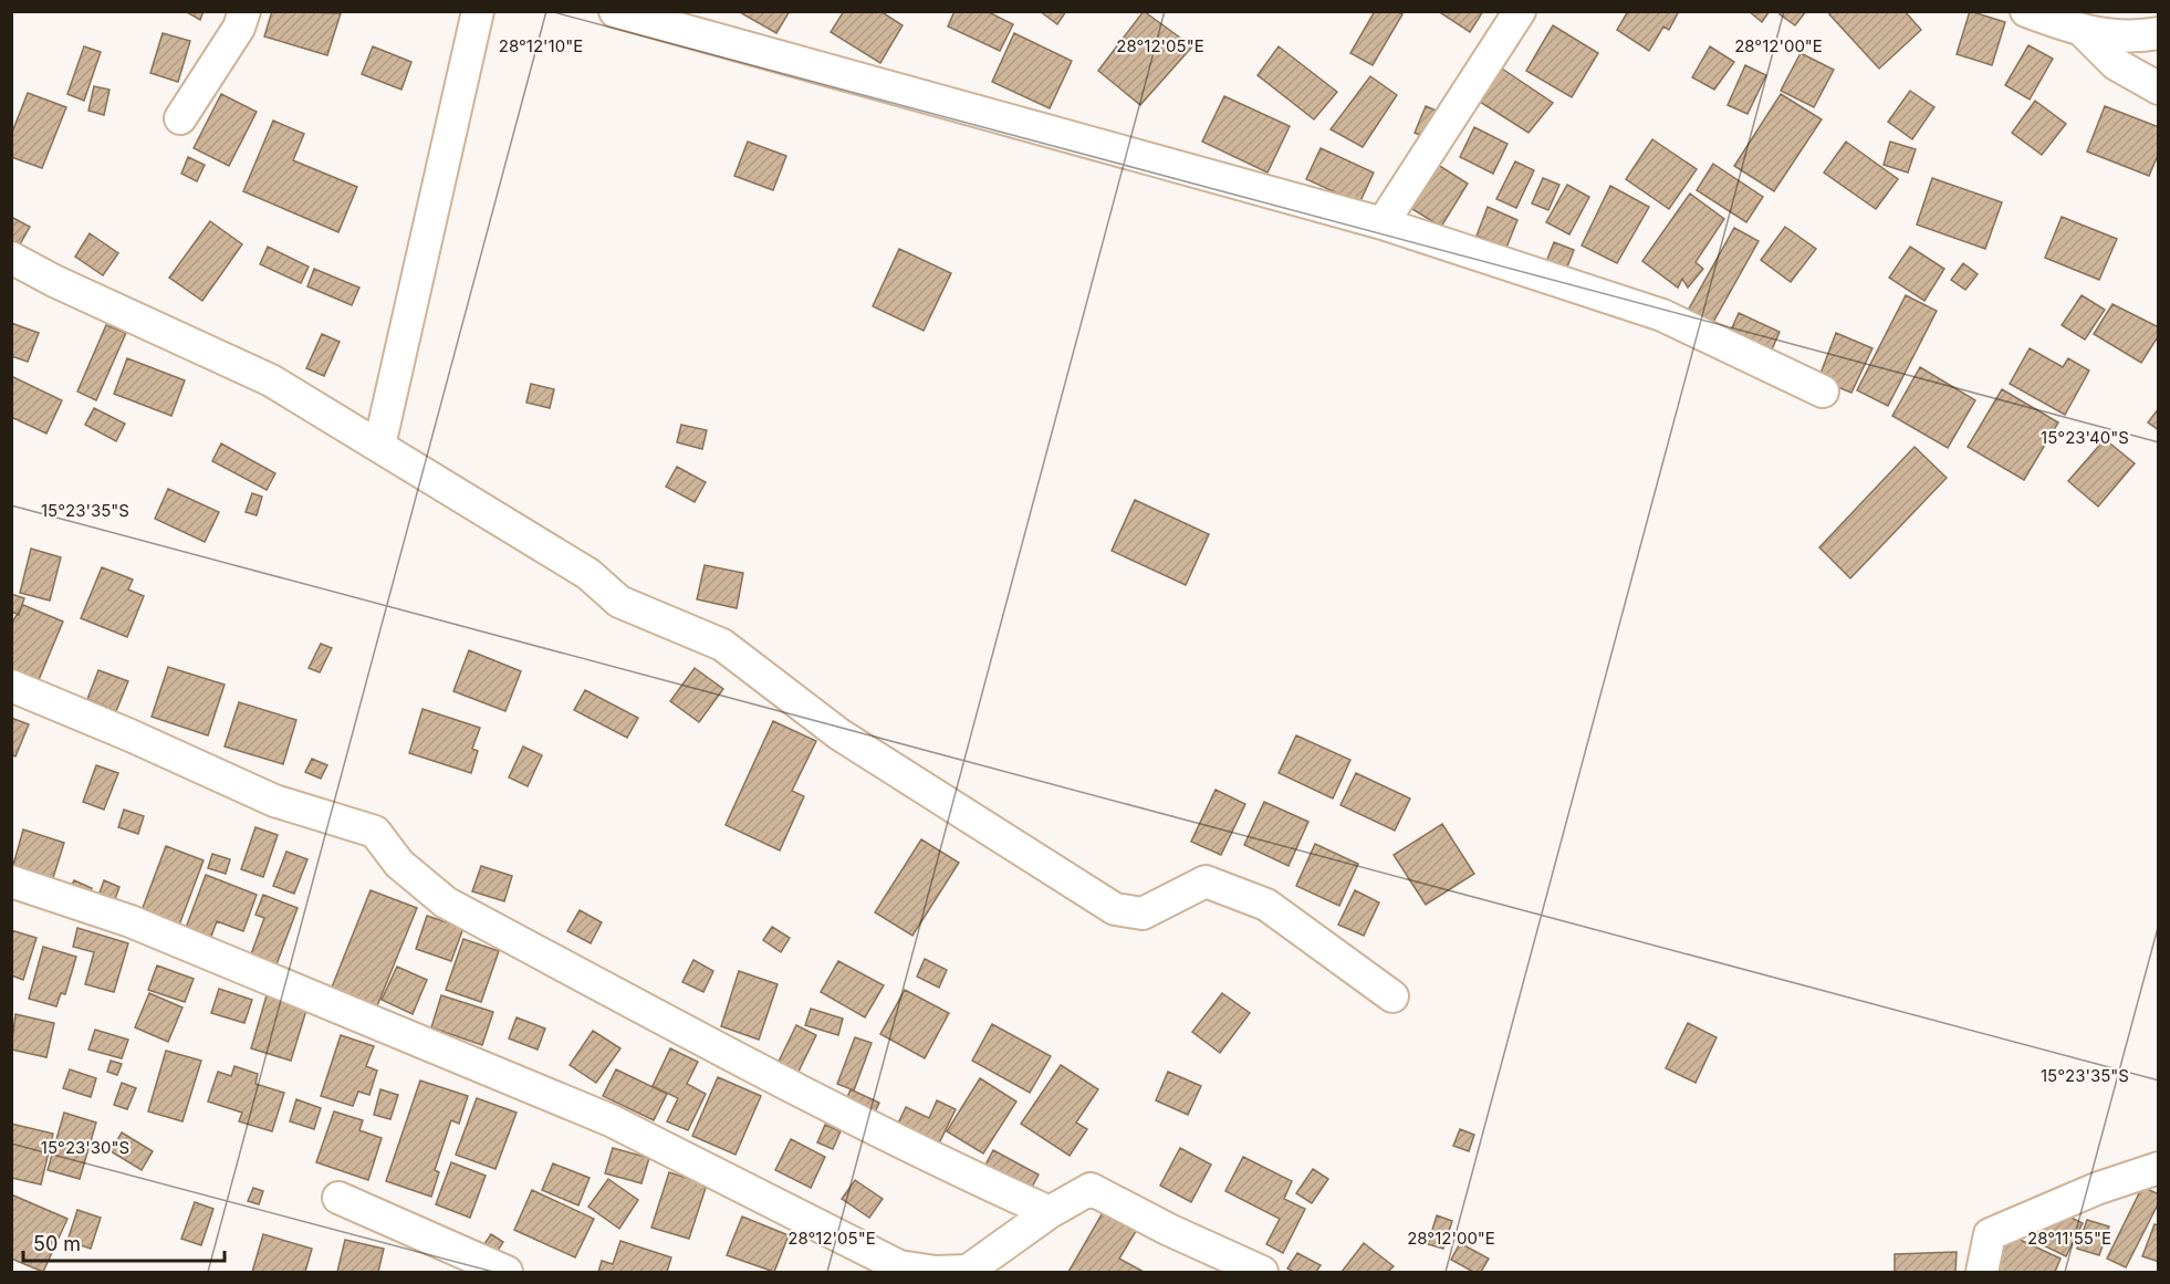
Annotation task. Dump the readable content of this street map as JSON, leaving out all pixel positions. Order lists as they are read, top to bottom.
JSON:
{
  "scale_bar": "50 m",
  "coordinates": [
    "28°12'10\"E",
    "28°12'05\"E",
    "28°12'00\"E",
    "15°23'40\"S",
    "15°23'35\"S",
    "15°23'30\"S",
    "28°11'55\"E"
  ]
}
